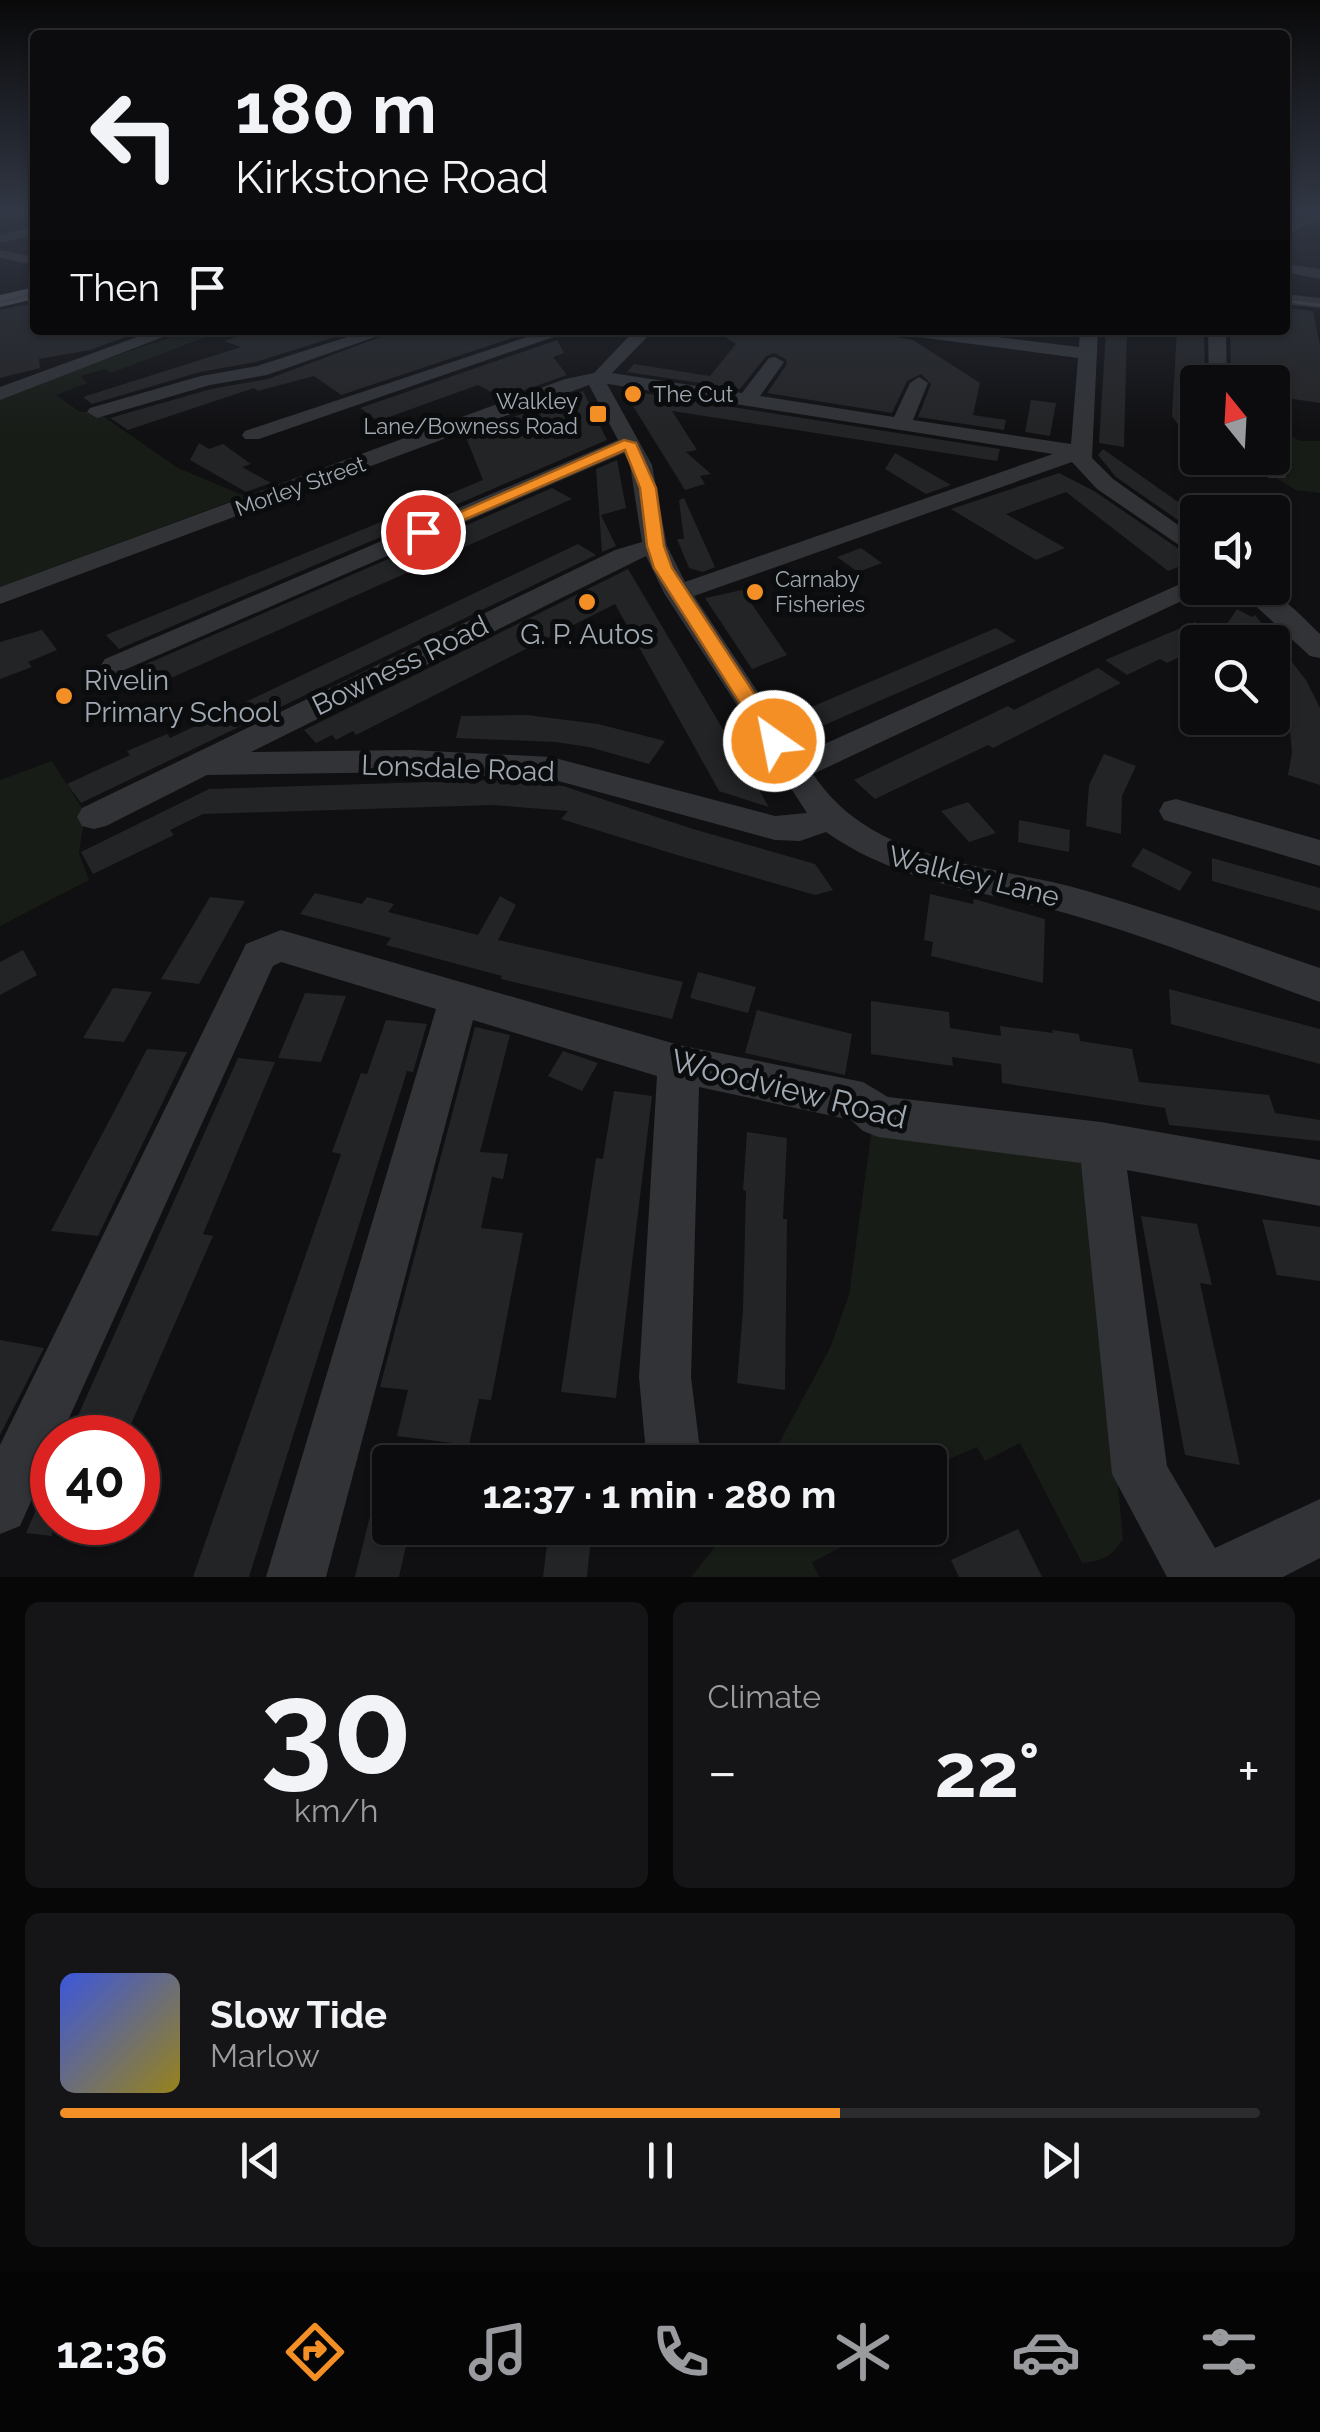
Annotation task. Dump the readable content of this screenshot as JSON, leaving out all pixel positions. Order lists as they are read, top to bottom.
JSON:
{
  "streets": {
    "street": [
      "Morley Street",
      "Bowness Road",
      "Lonsdale Road",
      "Walkley Lane",
      "Woodview Road"
    ]
  },
  "crossings": [
    ["Morley Street", "Walkley Lane"],
    ["Bowness Road", "Lonsdale Road"],
    ["Bowness Road", "Walkley Lane"],
    ["Lonsdale Road", "Walkley Lane"]
  ],
  "places": {
    "other": [
      "The Cut",
      "Carnaby Fisheries",
      "G. P. Autos",
      "Rivelin Primary School"
    ],
    "transit": ["Walkley Lane/Bowness Road"]
  },
  "north": "top",
  "page": {
    "turn": ["180 m", "Kirkstone Road"],
    "then": "Then",
    "limit": "40",
    "trip": "12:37 · 1 min · 280 m",
    "tile": [
      ["30", "km/h"],
      "Climate"
    ],
    "heat": ["−", "22°", "+"],
    "song": ["Slow Tide", "Marlow"],
    "tabs": "12:36"
  }
}
